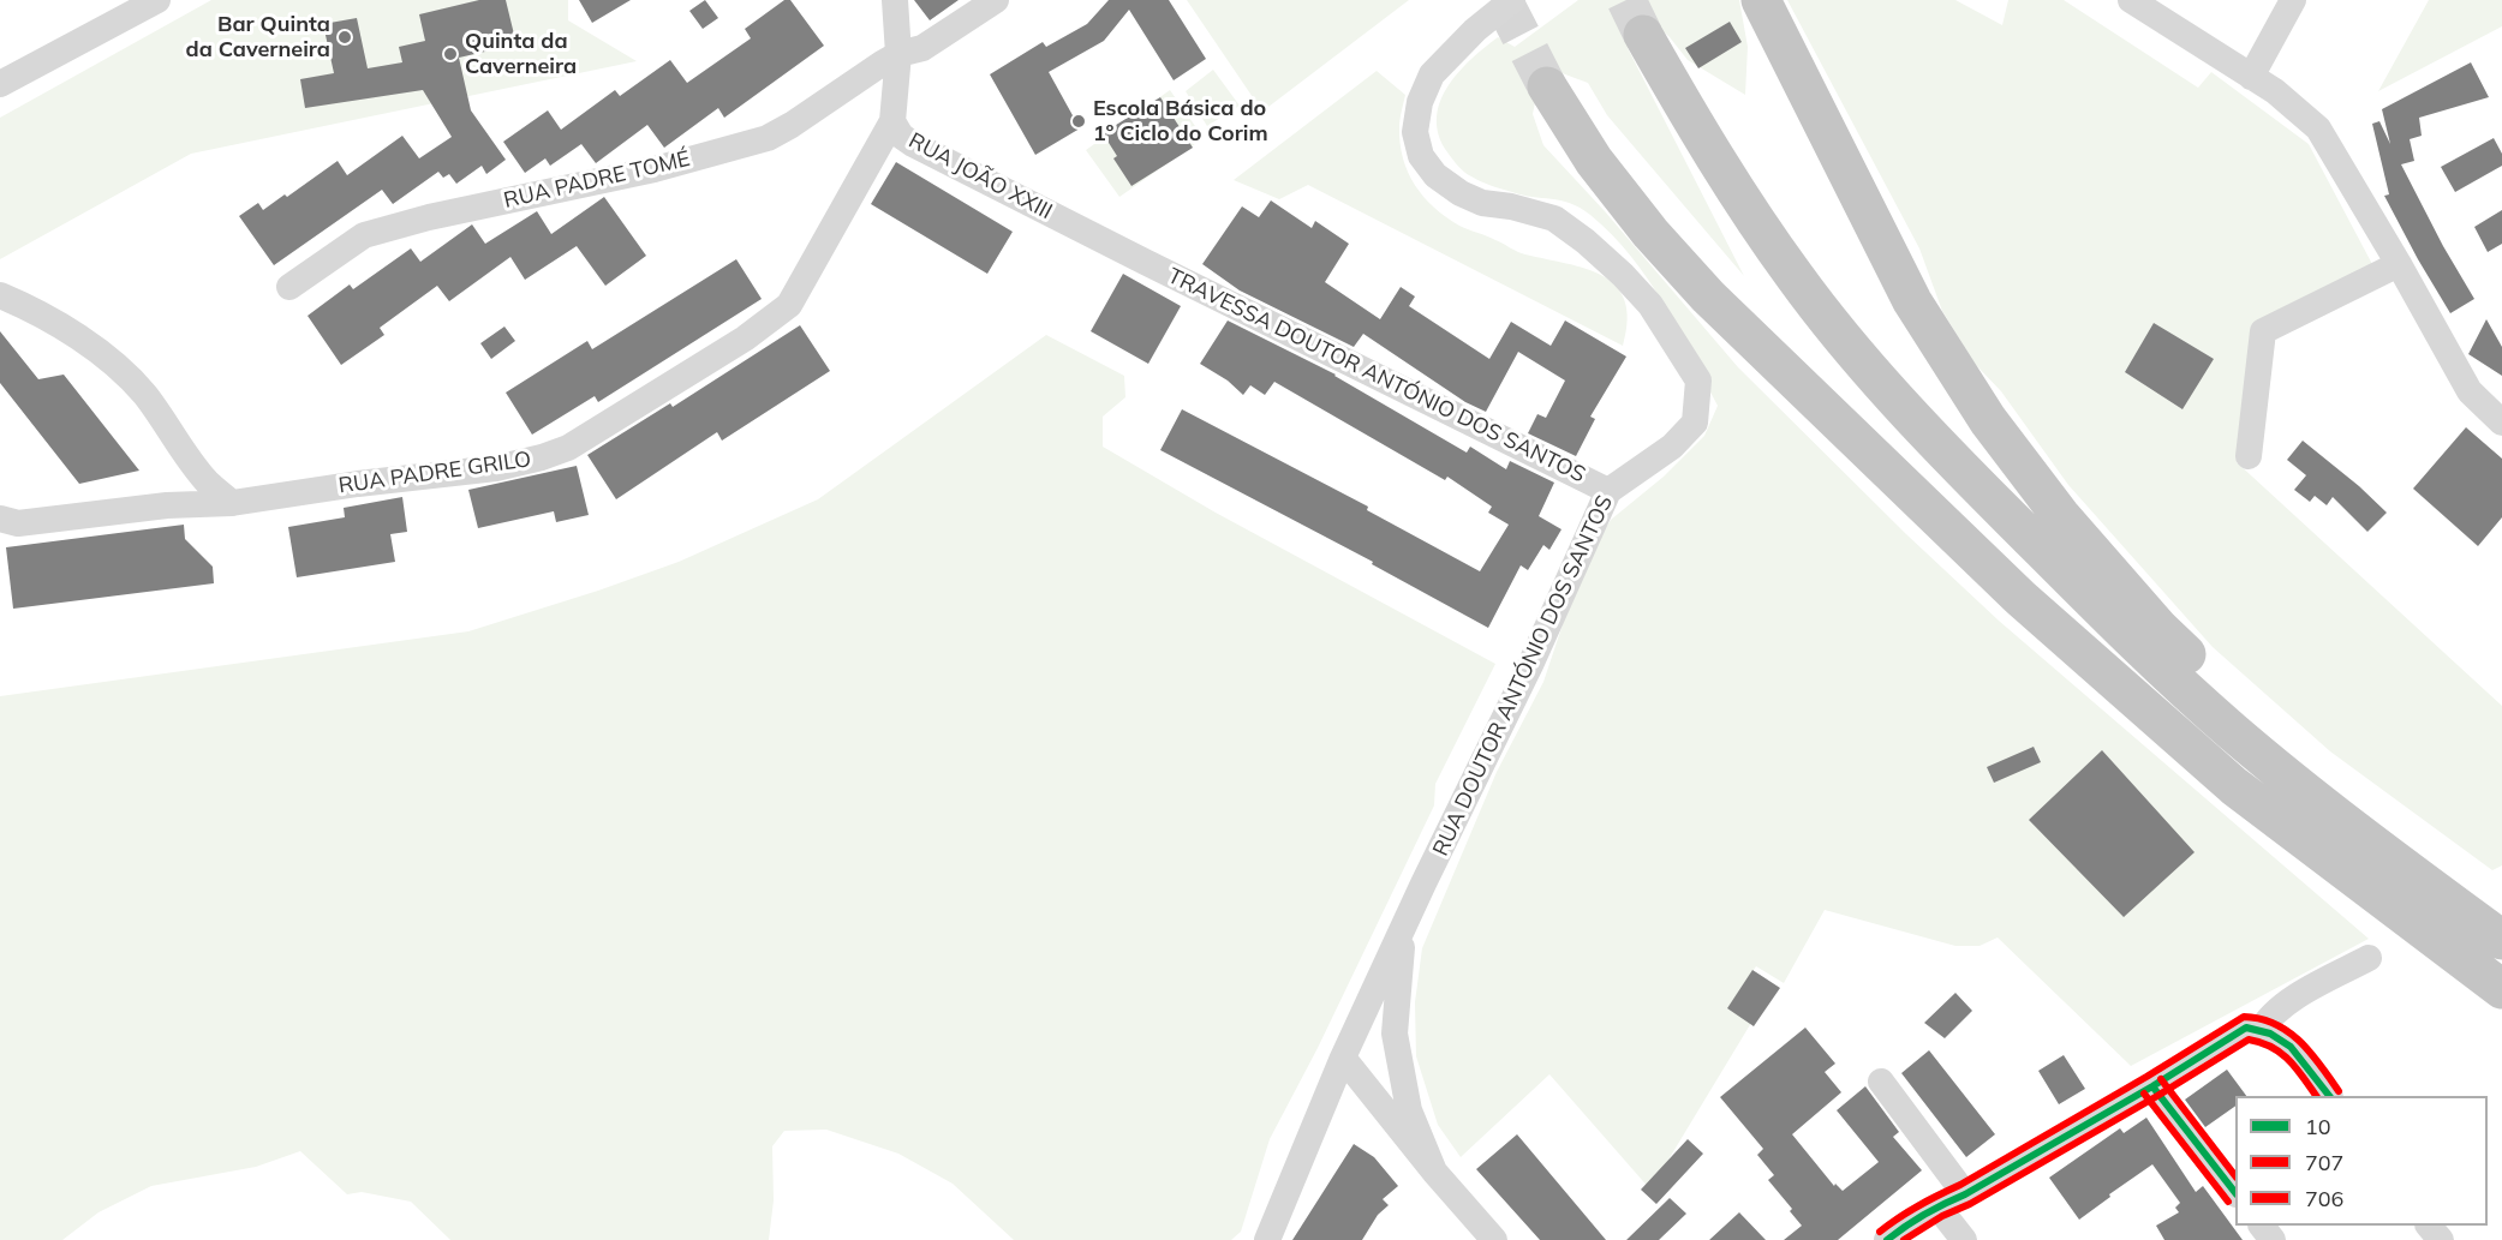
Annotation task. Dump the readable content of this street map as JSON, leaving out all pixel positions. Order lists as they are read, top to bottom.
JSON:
{
  "streets": {
    "street": [
      "RUA JOÃO XXIII",
      "RUA PADRE TOMÉ",
      "TRAVESSA DOUTOR ANTÓNIO DOS SANTOS",
      "RUA PADRE GRILO",
      "RUA DOUTOR ANTÓNIO DOS SANTOS"
    ]
  },
  "crossings": [
    ["RUA JOÃO XXIII", "RUA PADRE TOMÉ"],
    ["RUA JOÃO XXIII", "TRAVESSA DOUTOR ANTÓNIO DOS SANTOS"],
    ["RUA JOÃO XXIII", "RUA PADRE GRILO"],
    ["TRAVESSA DOUTOR ANTÓNIO DOS SANTOS", "RUA DOUTOR ANTÓNIO DOS SANTOS"]
  ],
  "places": ["Bar Quinta da Caverneira", "Quinta da Caverneira", "Escola Básica do 1º Ciclo do Corim"],
  "lines": ["transit line 706", "transit line 10", "transit line 707"],
  "legend": ["10", "707", "706"]
}
